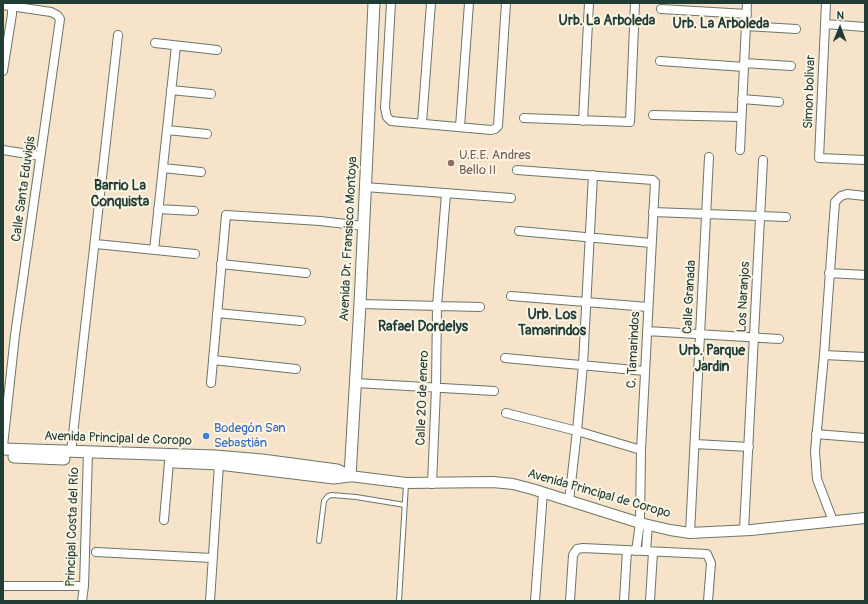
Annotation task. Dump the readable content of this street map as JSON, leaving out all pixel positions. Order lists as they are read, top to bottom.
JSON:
{
  "streets": {
    "main road": ["Avenida Dr. Fransisco Montoya", "Avenida Principal de Coropo"],
    "street": [
      "Simon bolivar",
      "Calle Santa Eduvigis",
      "Calle Granada",
      "Los Naranjos",
      "C. Tamarindos",
      "Calle 20 de enero",
      "Principal Costa del Río"
    ]
  },
  "crossings": [
    ["Calle Santa Eduvigis", "Avenida Principal de Coropo"],
    ["Avenida Dr. Fransisco Montoya", "Avenida Principal de Coropo"],
    ["Calle Granada", "Avenida Principal de Coropo"],
    ["Los Naranjos", "Avenida Principal de Coropo"],
    ["C. Tamarindos", "Avenida Principal de Coropo"],
    ["Calle 20 de enero", "Avenida Principal de Coropo"],
    ["Avenida Principal de Coropo", "Principal Costa del Río"]
  ],
  "districts": [
    "Urb. La Arboleda",
    "Urb. La Arboleda",
    "Barrio La Conquista",
    "Urb. Los Tamarindos",
    "Rafael Dordelys",
    "Urb. Parque Jardin"
  ],
  "places": ["U.E.E. Andres Bello II", "Bodegón San Sebastián"],
  "north": "top"
}
